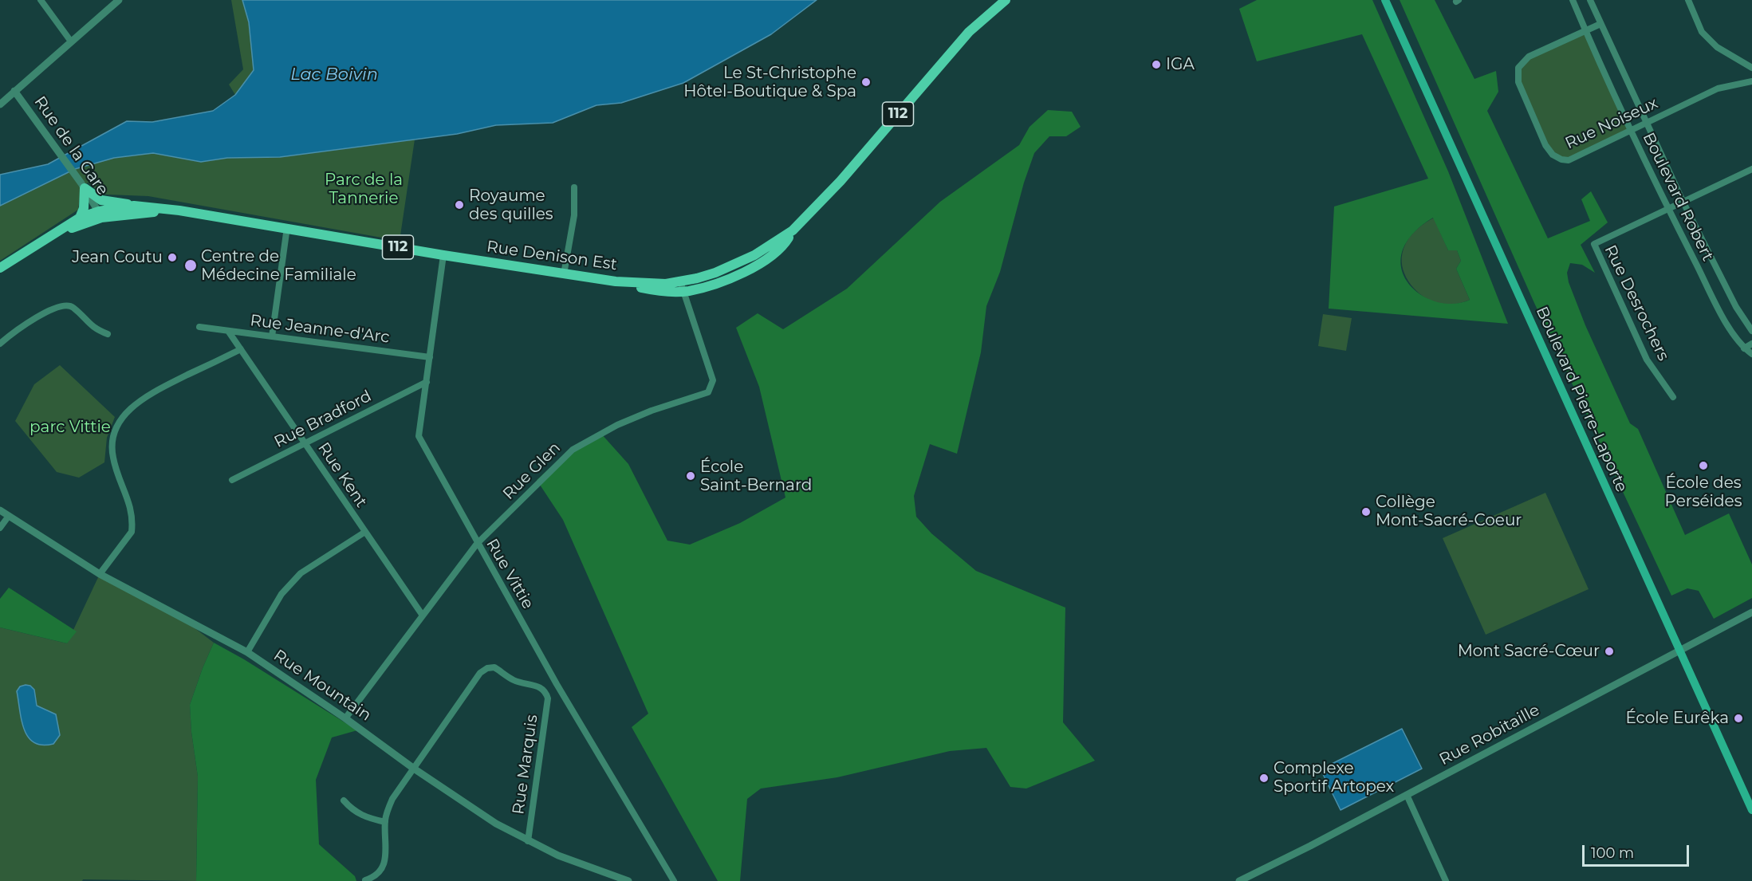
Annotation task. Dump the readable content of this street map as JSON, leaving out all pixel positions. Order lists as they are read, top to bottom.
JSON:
{
  "streets": {
    "main road": ["112", "Rue Denison Est", "Boulevard Pierre-Laporte"],
    "street": [
      "Rue Noiseux",
      "Rue de la Gare",
      "Boulevard Robert",
      "Rue Desrochers",
      "Rue Jeanne-d'Arc",
      "Rue Bradford",
      "Rue Glen",
      "Rue Kent",
      "Rue Vittie",
      "Rue Mountain",
      "Rue Robitaille",
      "Rue Marquis"
    ]
  },
  "crossings": [
    ["Rue Noiseux", "Boulevard Robert"],
    ["Rue de la Gare", "Rue Denison Est"],
    ["Boulevard Robert", "Rue Desrochers"],
    ["Rue Denison Est", "Rue Glen"],
    ["Rue Denison Est", "Rue Vittie"],
    ["Rue Jeanne-d'Arc", "Rue Kent"],
    ["Rue Jeanne-d'Arc", "Rue Vittie"],
    ["Boulevard Pierre-Laporte", "Rue Robitaille"],
    ["Rue Bradford", "Rue Kent"],
    ["Rue Bradford", "Rue Vittie"],
    ["Rue Glen", "Rue Kent"],
    ["Rue Glen", "Rue Vittie"],
    ["Rue Glen", "Rue Mountain"],
    ["Rue Mountain", "Rue Marquis"]
  ],
  "water": ["Lac Boivin"],
  "parks": ["Parc de la Tannerie", "parc Vittie"],
  "places": [
    "IGA",
    "Le St-Christophe Hôtel-Boutique & Spa",
    "Royaume des quilles",
    "Jean Coutu",
    "Centre de Médecine Familiale",
    "École des Perséides",
    "École Saint-Bernard",
    "Collège Mont-Sacré-Coeur",
    "Mont Sacré-Cœur",
    "École Eurêka",
    "Complexe Sportif Artopex"
  ],
  "scale_bar": "100 m"
}
